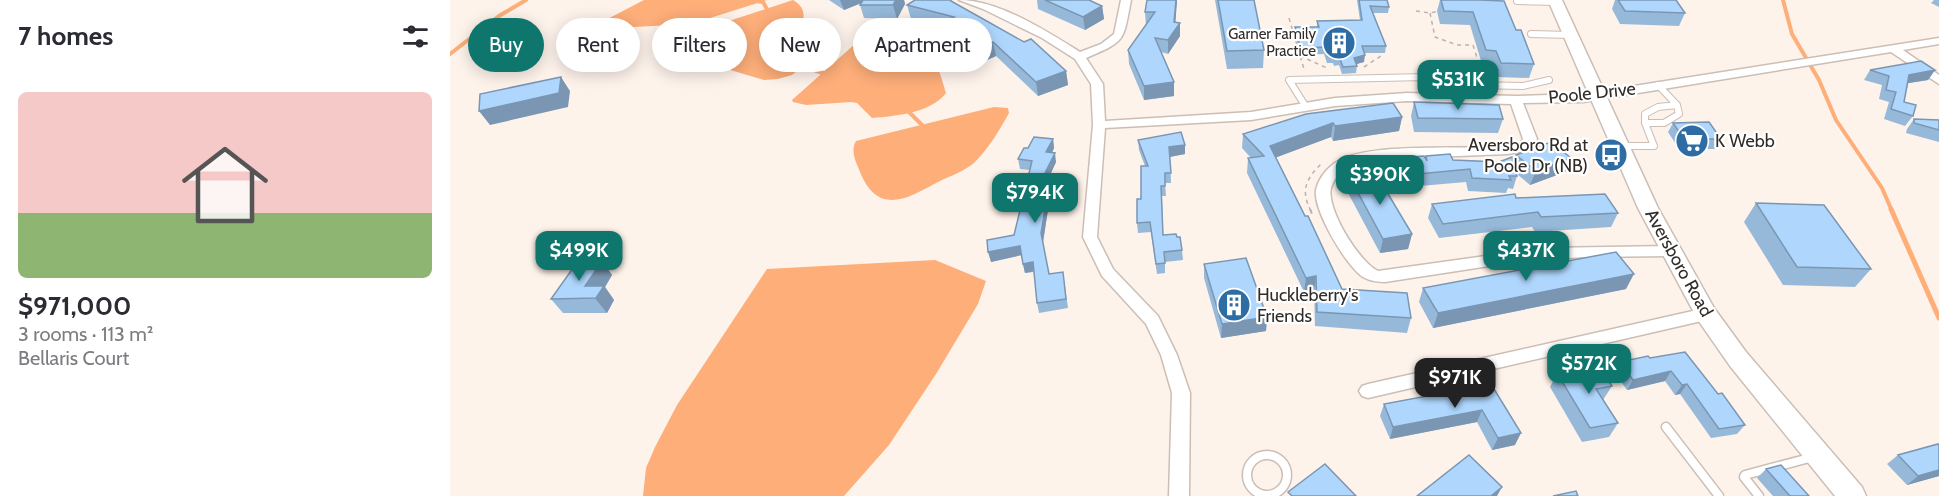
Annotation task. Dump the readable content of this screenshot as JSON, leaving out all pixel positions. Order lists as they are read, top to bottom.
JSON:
{
  "streets": {
    "street": ["Poole Drive", "Aversboro Road"]
  },
  "crossings": [
    ["Poole Drive", "Aversboro Road"]
  ],
  "places": {
    "building": ["Garner Family Practice", "Huckleberry's Friends"],
    "supermarket": ["K Webb"],
    "bus stop": ["Aversboro Rd at Poole Dr (NB)"]
  },
  "page": {
    "heading": "7 homes",
    "chip": [
      "Buy",
      "Rent",
      "Filters",
      "New",
      "Apartment"
    ],
    "price": [
      "$531K",
      "$390K",
      "$794K",
      "$499K",
      "$437K",
      "$572K",
      "$971K"
    ],
    "list": [
      {
        "name": "$971,000",
        "note": "3 rooms · 113 m² · Bellaris Court"
      }
    ]
  }
}
